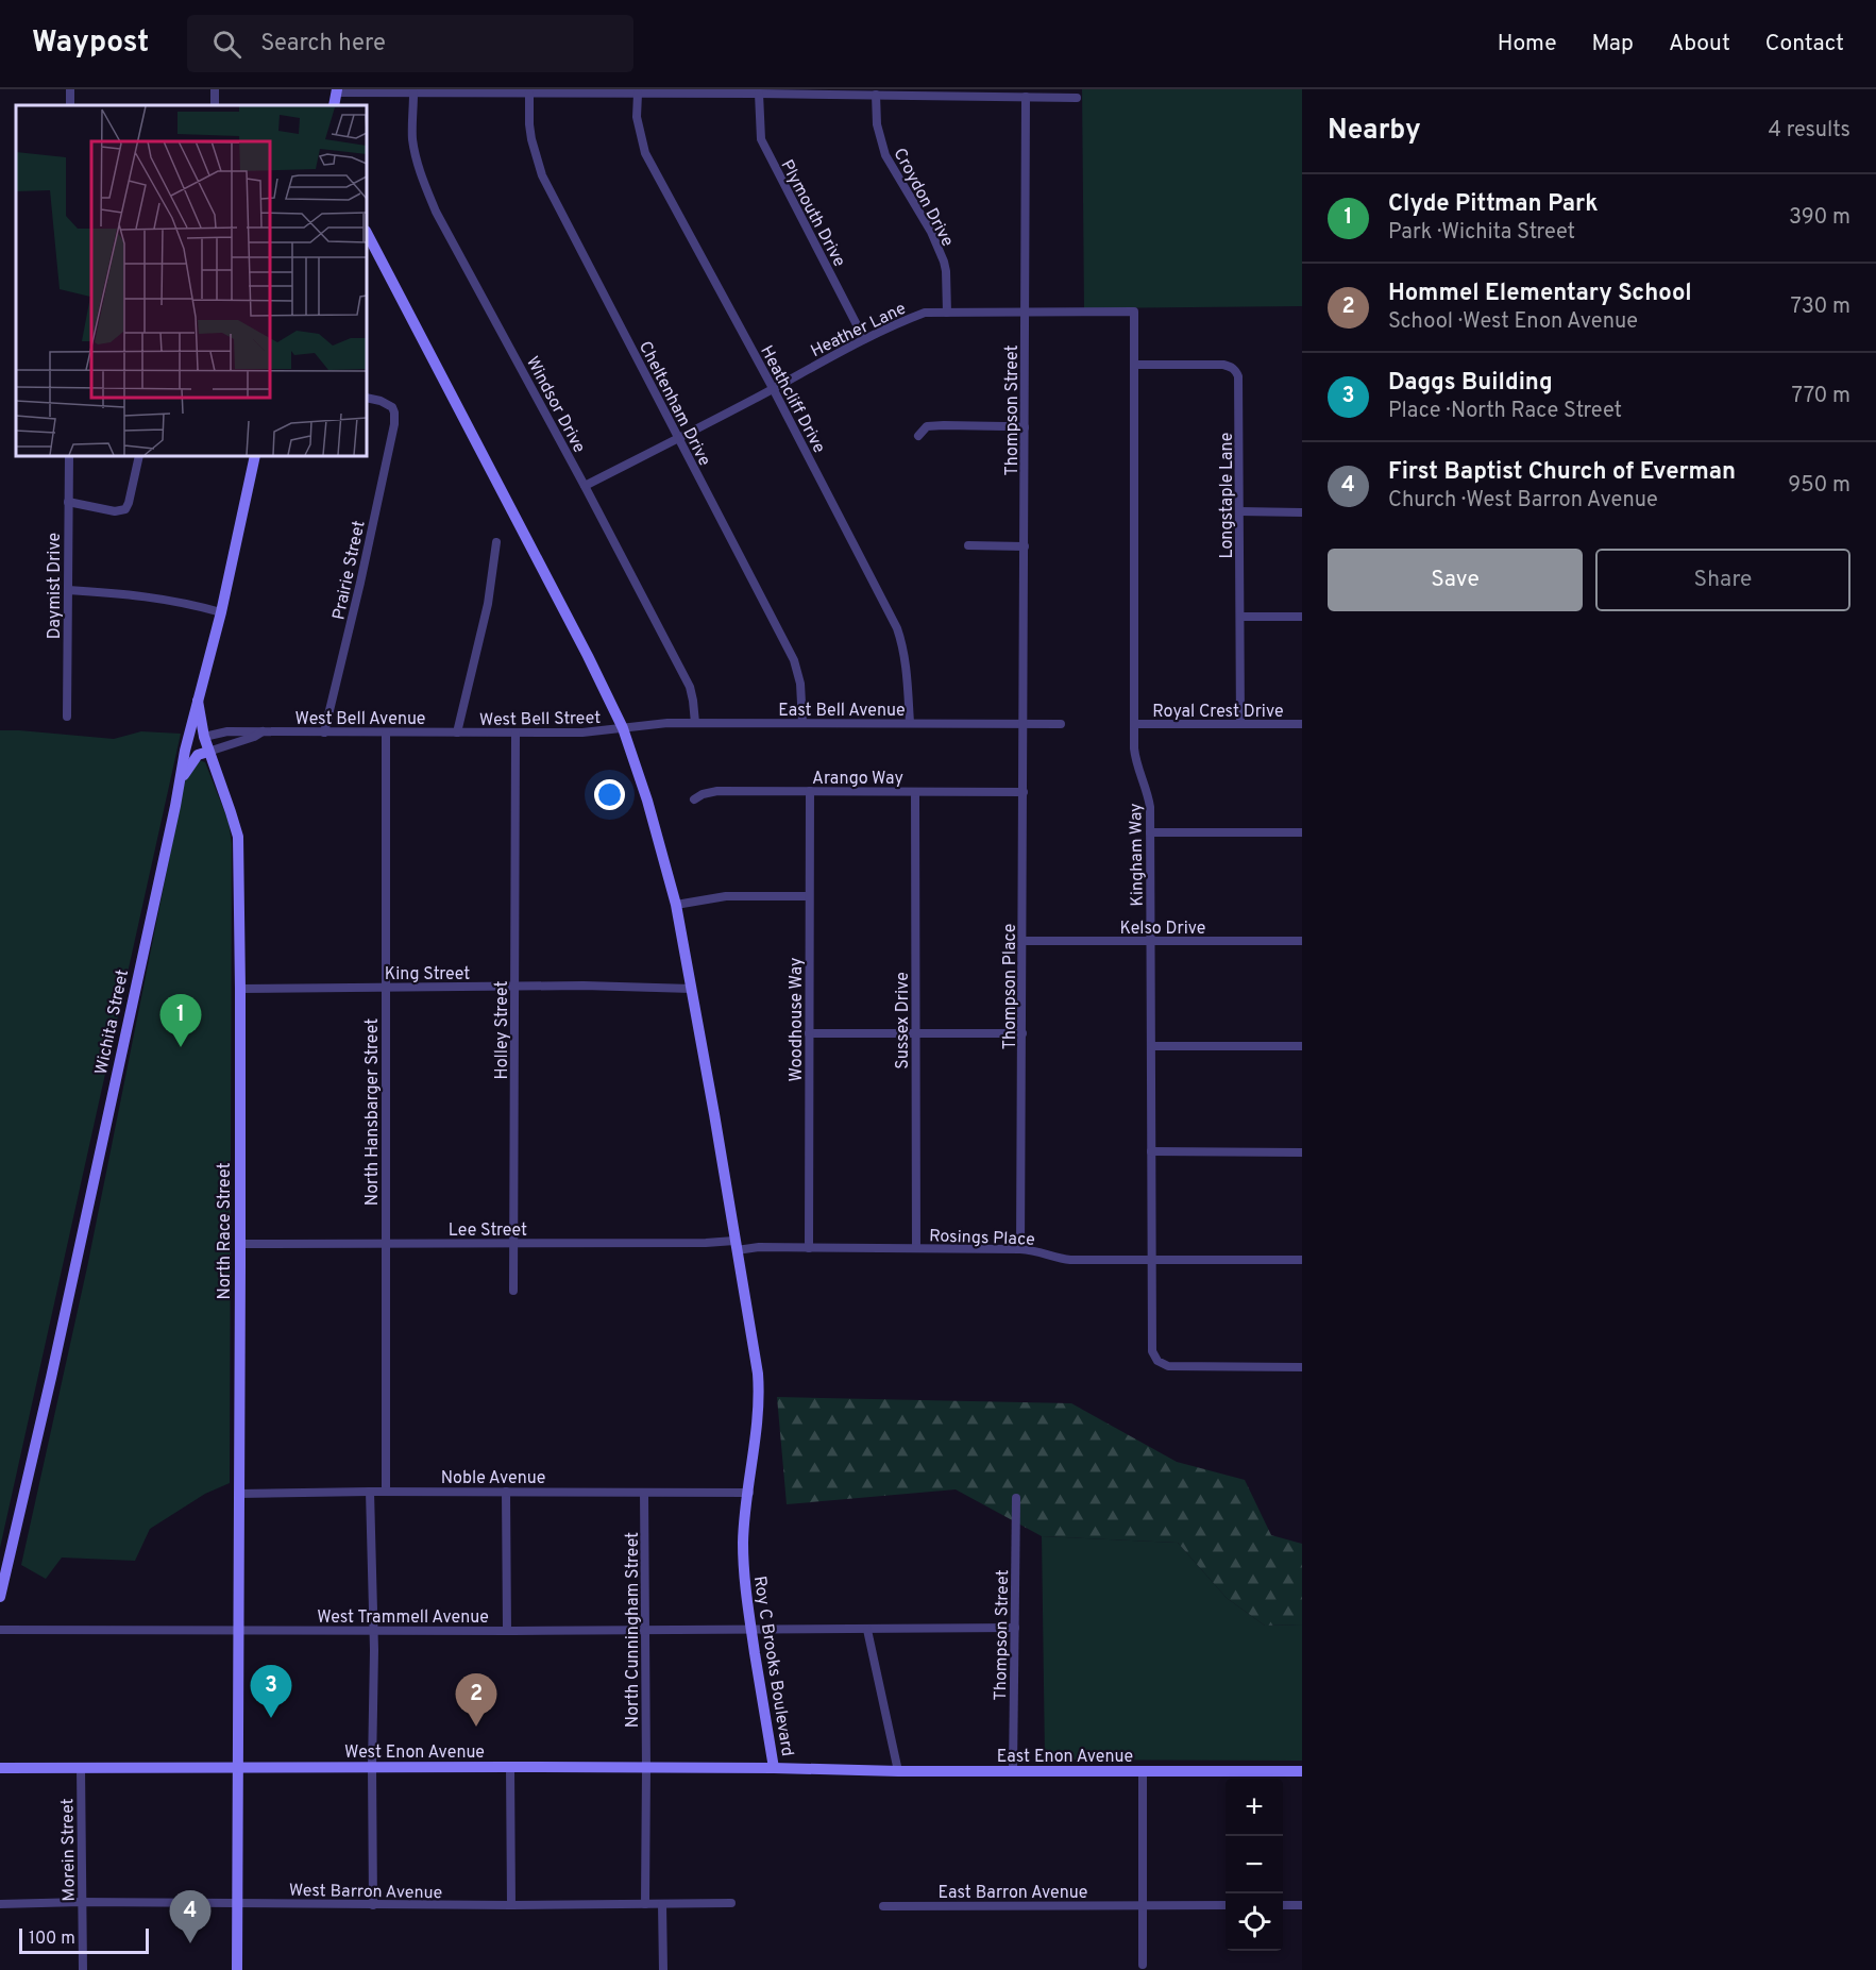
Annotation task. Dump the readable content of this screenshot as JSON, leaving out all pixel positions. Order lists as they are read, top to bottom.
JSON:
{
  "streets": {
    "street": [
      "Croydon Drive",
      "Plymouth Drive",
      "Heather Lane",
      "Heathcliff Drive",
      "Cheltenham Drive",
      "Windsor Drive",
      "Thompson Street",
      "Longstaple Lane",
      "Prairie Street",
      "Daymist Drive",
      "East Bell Avenue",
      "Royal Crest Drive",
      "West Bell Avenue",
      "West Bell Street",
      "Arango Way",
      "Kingham Way",
      "Kelso Drive",
      "King Street",
      "Thompson Place",
      "Woodhouse Way",
      "Sussex Drive",
      "Wichita Street",
      "Holley Street",
      "North Hansbarger Street",
      "Lee Street",
      "North Race Street",
      "Rosings Place",
      "Noble Avenue",
      "West Trammell Avenue",
      "North Cunningham Street",
      "Roy C Brooks Boulevard",
      "West Enon Avenue",
      "East Enon Avenue",
      "Morein Street",
      "West Barron Avenue",
      "East Barron Avenue"
    ]
  },
  "crossings": [
    ["Croydon Drive", "Heather Lane"],
    ["Plymouth Drive", "Heather Lane"],
    ["Heather Lane", "Heathcliff Drive"],
    ["Heather Lane", "Cheltenham Drive"],
    ["Heather Lane", "Windsor Drive"],
    ["Heather Lane", "Thompson Street"],
    ["Heather Lane", "Kingham Way"],
    ["Heathcliff Drive", "East Bell Avenue"],
    ["Cheltenham Drive", "East Bell Avenue"],
    ["Windsor Drive", "East Bell Avenue"],
    ["Thompson Street", "East Bell Avenue"],
    ["Thompson Street", "Thompson Place"],
    ["Thompson Street", "West Trammell Avenue"],
    ["Thompson Street", "East Enon Avenue"],
    ["Longstaple Lane", "Royal Crest Drive"],
    ["Longstaple Lane", "Kingham Way"],
    ["Prairie Street", "West Bell Avenue"],
    ["East Bell Avenue", "West Bell Street"],
    ["East Bell Avenue", "Thompson Place"],
    ["East Bell Avenue", "Roy C Brooks Boulevard"],
    ["Royal Crest Drive", "Kingham Way"],
    ["West Bell Avenue", "West Bell Street"],
    ["West Bell Avenue", "North Hansbarger Street"],
    ["West Bell Avenue", "North Race Street"],
    ["West Bell Street", "Holley Street"],
    ["West Bell Street", "Roy C Brooks Boulevard"],
    ["Arango Way", "Thompson Place"],
    ["Arango Way", "Woodhouse Way"],
    ["Arango Way", "Sussex Drive"],
    ["Kingham Way", "Kelso Drive"],
    ["Kingham Way", "Rosings Place"],
    ["Kelso Drive", "Thompson Place"],
    ["King Street", "Holley Street"],
    ["King Street", "North Hansbarger Street"],
    ["King Street", "North Race Street"],
    ["King Street", "Roy C Brooks Boulevard"],
    ["Thompson Place", "Rosings Place"],
    ["Woodhouse Way", "Rosings Place"],
    ["Sussex Drive", "Rosings Place"],
    ["Wichita Street", "North Race Street"],
    ["Holley Street", "Lee Street"],
    ["North Hansbarger Street", "Lee Street"],
    ["North Hansbarger Street", "Noble Avenue"],
    ["Lee Street", "North Race Street"],
    ["Lee Street", "Rosings Place"],
    ["Lee Street", "Roy C Brooks Boulevard"],
    ["North Race Street", "Noble Avenue"],
    ["North Race Street", "West Trammell Avenue"],
    ["North Race Street", "West Enon Avenue"],
    ["North Race Street", "West Barron Avenue"],
    ["Rosings Place", "Roy C Brooks Boulevard"],
    ["Noble Avenue", "North Cunningham Street"],
    ["Noble Avenue", "Roy C Brooks Boulevard"],
    ["West Trammell Avenue", "North Cunningham Street"],
    ["West Trammell Avenue", "Roy C Brooks Boulevard"],
    ["North Cunningham Street", "West Enon Avenue"],
    ["North Cunningham Street", "West Barron Avenue"],
    ["Roy C Brooks Boulevard", "West Enon Avenue"],
    ["West Enon Avenue", "East Enon Avenue"],
    ["West Enon Avenue", "Morein Street"],
    ["Morein Street", "West Barron Avenue"]
  ],
  "scale_bar": "100 m",
  "page": {
    "header": "Waypost",
    "search": "Search here",
    "nav": [
      "Home",
      "Map",
      "About",
      "Contact"
    ],
    "heading": ["Nearby", "4 results"],
    "list": [
      {
        "mark": "1",
        "name": "Clyde Pittman Park",
        "note": "Park · Wichita Street",
        "value": "390 m"
      },
      {
        "mark": "2",
        "name": "Hommel Elementary School",
        "note": "School · West Enon Avenue",
        "value": "730 m"
      },
      {
        "mark": "3",
        "name": "Daggs Building",
        "note": "Place · North Race Street",
        "value": "770 m"
      },
      {
        "mark": "4",
        "name": "First Baptist Church of Everman",
        "note": "Church · West Barron Avenue",
        "value": "950 m"
      }
    ],
    "buttons": ["Save", "Share"],
    "pins": [
      "1",
      "3",
      "2",
      "4"
    ],
    "map_buttons": ["+", "−"],
    "scale": "100 m"
  }
}
